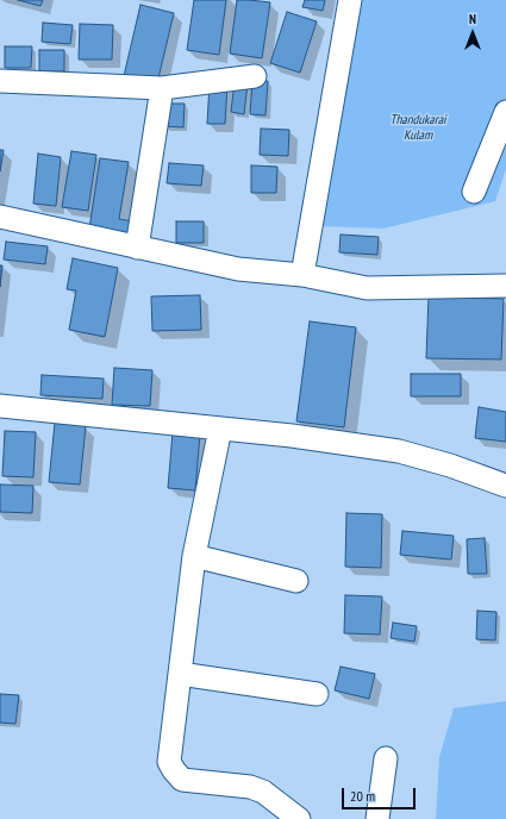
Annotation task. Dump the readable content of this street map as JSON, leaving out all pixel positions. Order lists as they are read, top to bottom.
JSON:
{
  "water": ["Thandukarai Kulam"],
  "scale_bar": "20 m",
  "north": "top"
}
